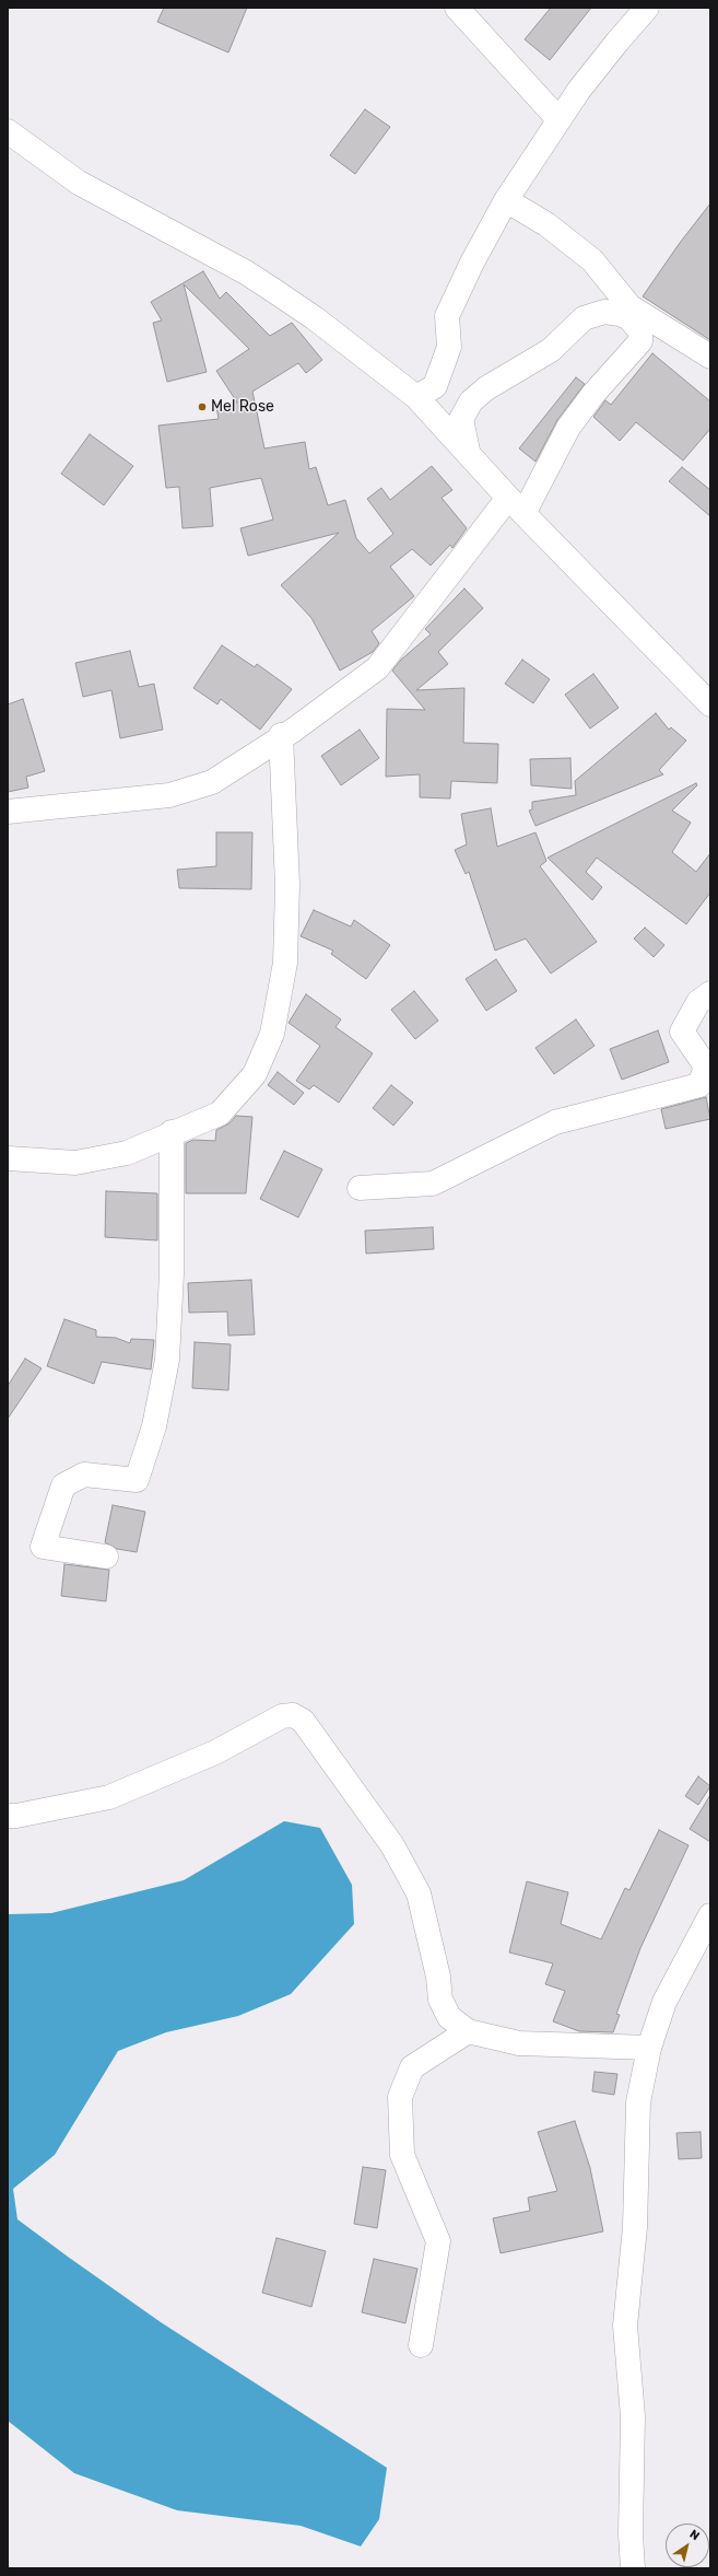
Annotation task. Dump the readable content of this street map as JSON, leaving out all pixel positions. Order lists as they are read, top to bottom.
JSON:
{
  "places": ["Mel Rose"],
  "north": "top right"
}
